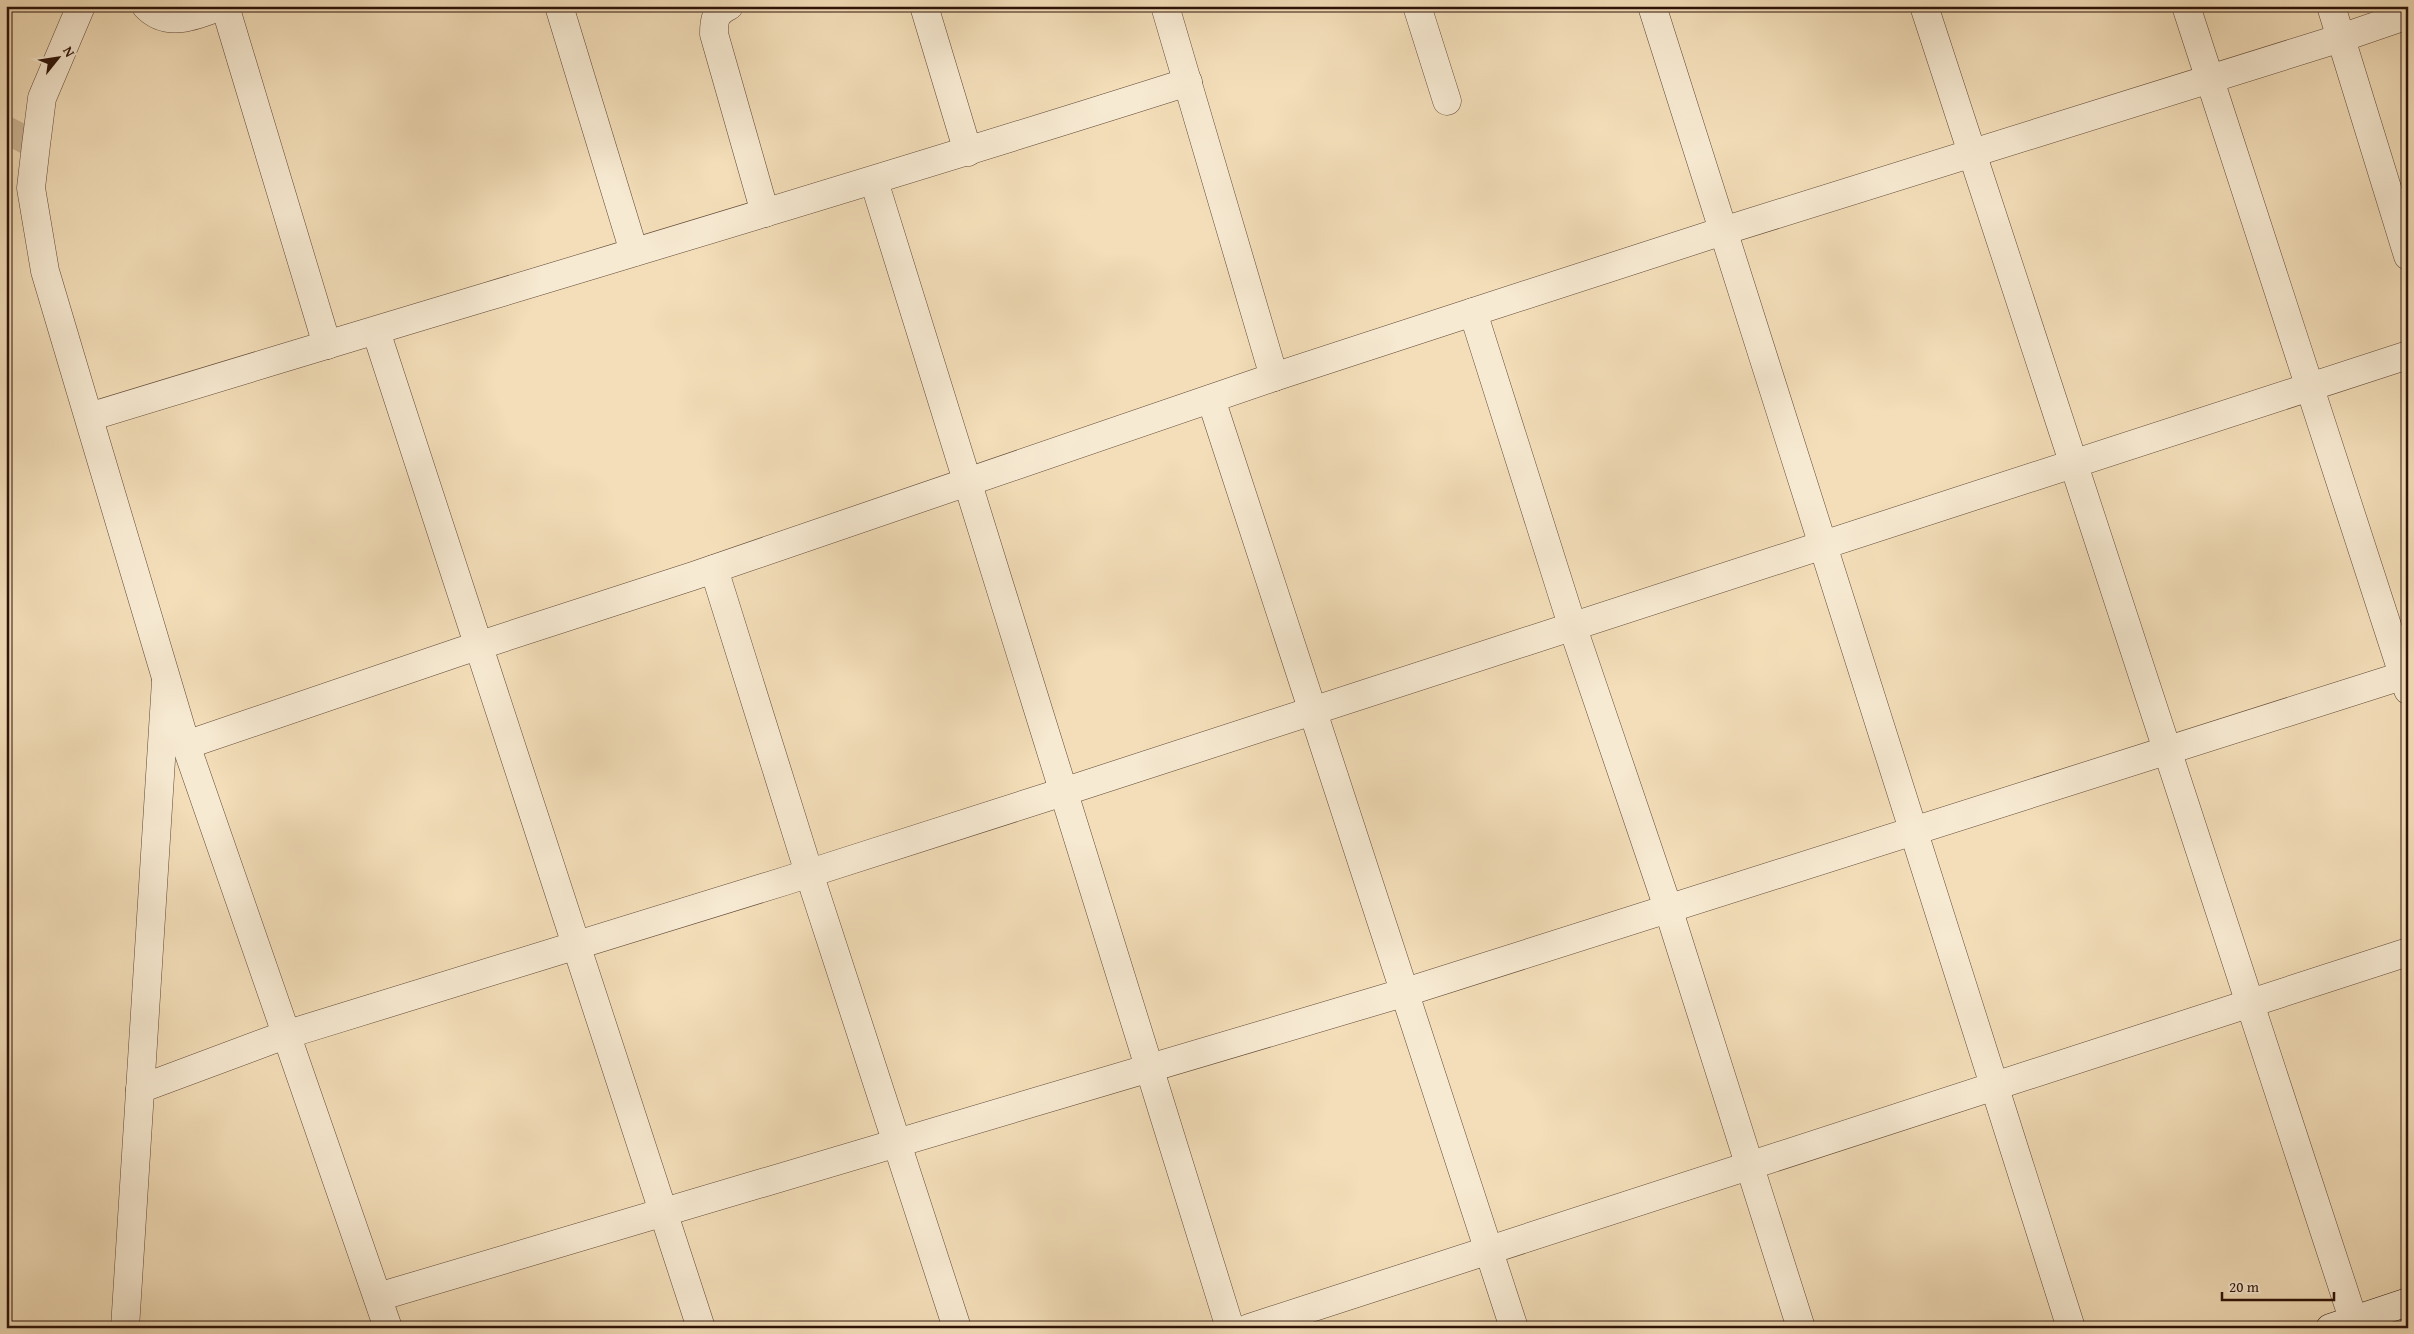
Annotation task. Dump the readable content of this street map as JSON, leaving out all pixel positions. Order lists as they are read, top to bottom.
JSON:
{
  "scale_bar": "20 m",
  "north": "top right"
}
